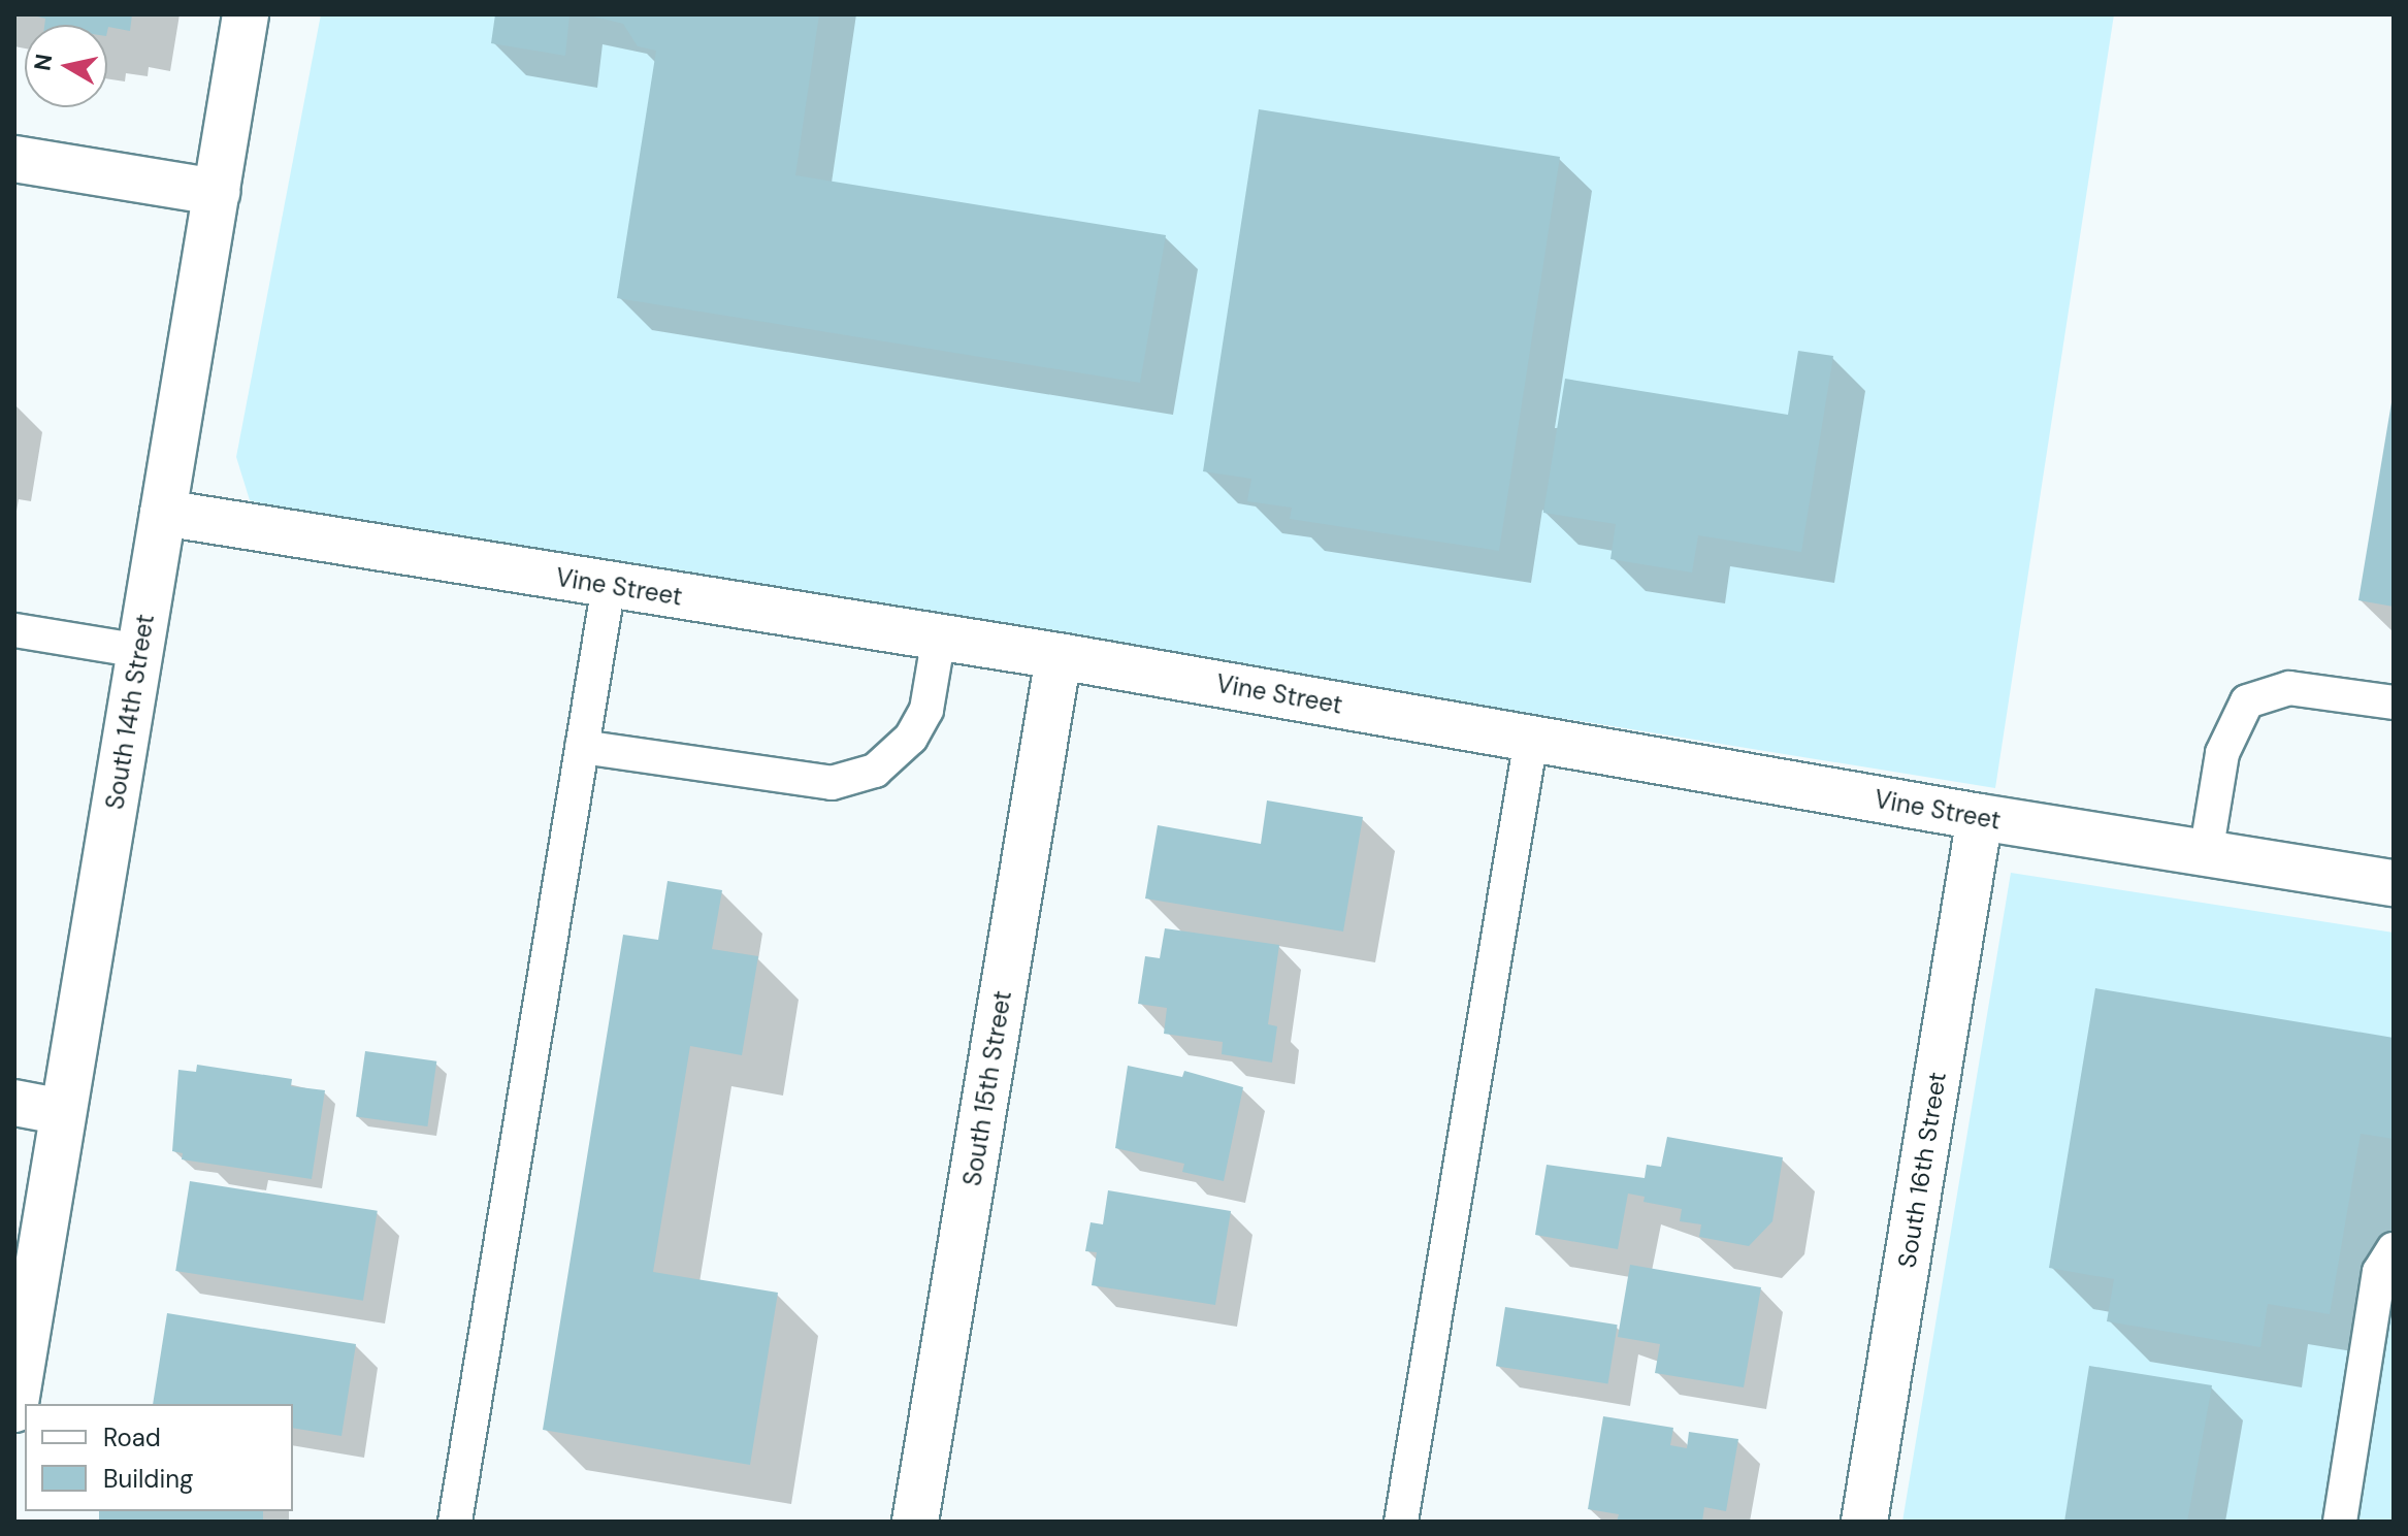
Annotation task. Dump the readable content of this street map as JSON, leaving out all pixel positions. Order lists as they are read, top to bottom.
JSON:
{
  "streets": {
    "street": [
      "Vine Street",
      "South 14th Street",
      "South 15th Street",
      "South 16th Street"
    ]
  },
  "crossings": [
    ["Vine Street", "South 14th Street"],
    ["Vine Street", "South 15th Street"],
    ["Vine Street", "South 16th Street"]
  ],
  "legend": ["Road", "Building"],
  "north": "left"
}
